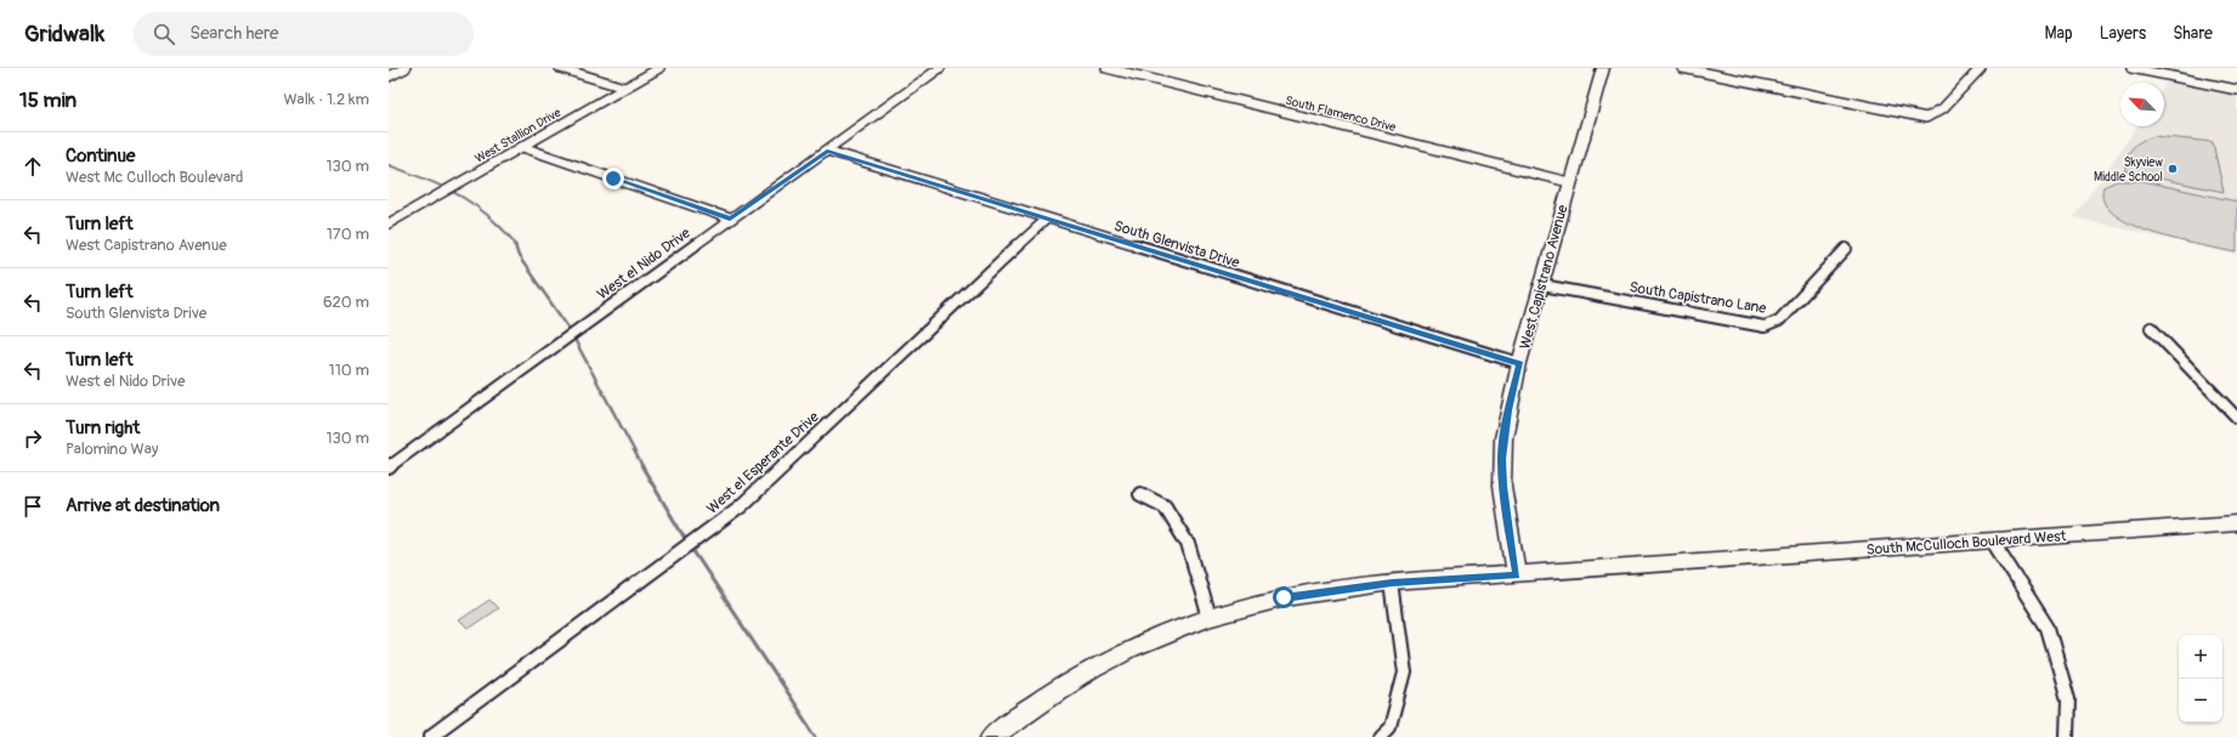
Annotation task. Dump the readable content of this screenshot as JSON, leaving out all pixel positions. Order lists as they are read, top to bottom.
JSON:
{
  "streets": {
    "main road": ["West Capistrano Avenue", "South McCulloch Boulevard West"],
    "street": [
      "South Flamenco Drive",
      "West Stallion Drive",
      "South Glenvista Drive",
      "West el Nido Drive",
      "South Capistrano Lane",
      "West el Esperante Drive"
    ]
  },
  "crossings": [
    ["South Flamenco Drive", "West Capistrano Avenue"],
    ["South Glenvista Drive", "West el Nido Drive"],
    ["South Glenvista Drive", "West Capistrano Avenue"],
    ["South Glenvista Drive", "West el Esperante Drive"],
    ["West Capistrano Avenue", "South Capistrano Lane"],
    ["West Capistrano Avenue", "South McCulloch Boulevard West"]
  ],
  "places": ["Skyview Middle School"],
  "north": "top left",
  "page": {
    "header": "Gridwalk",
    "search": "Search here",
    "nav": ["Map", "Layers", "Share"],
    "heading": ["15 min", "Walk · 1.2 km"],
    "list": [
      ["Continue", "West Mc Culloch Boulevard", "130 m"],
      ["Turn left", "West Capistrano Avenue", "170 m"],
      ["Turn left", "South Glenvista Drive", "620 m"],
      ["Turn left", "West el Nido Drive", "110 m"],
      ["Turn right", "Palomino Way", "130 m"],
      "Arrive at destination"
    ],
    "map_buttons": ["+", "−"]
  }
}
